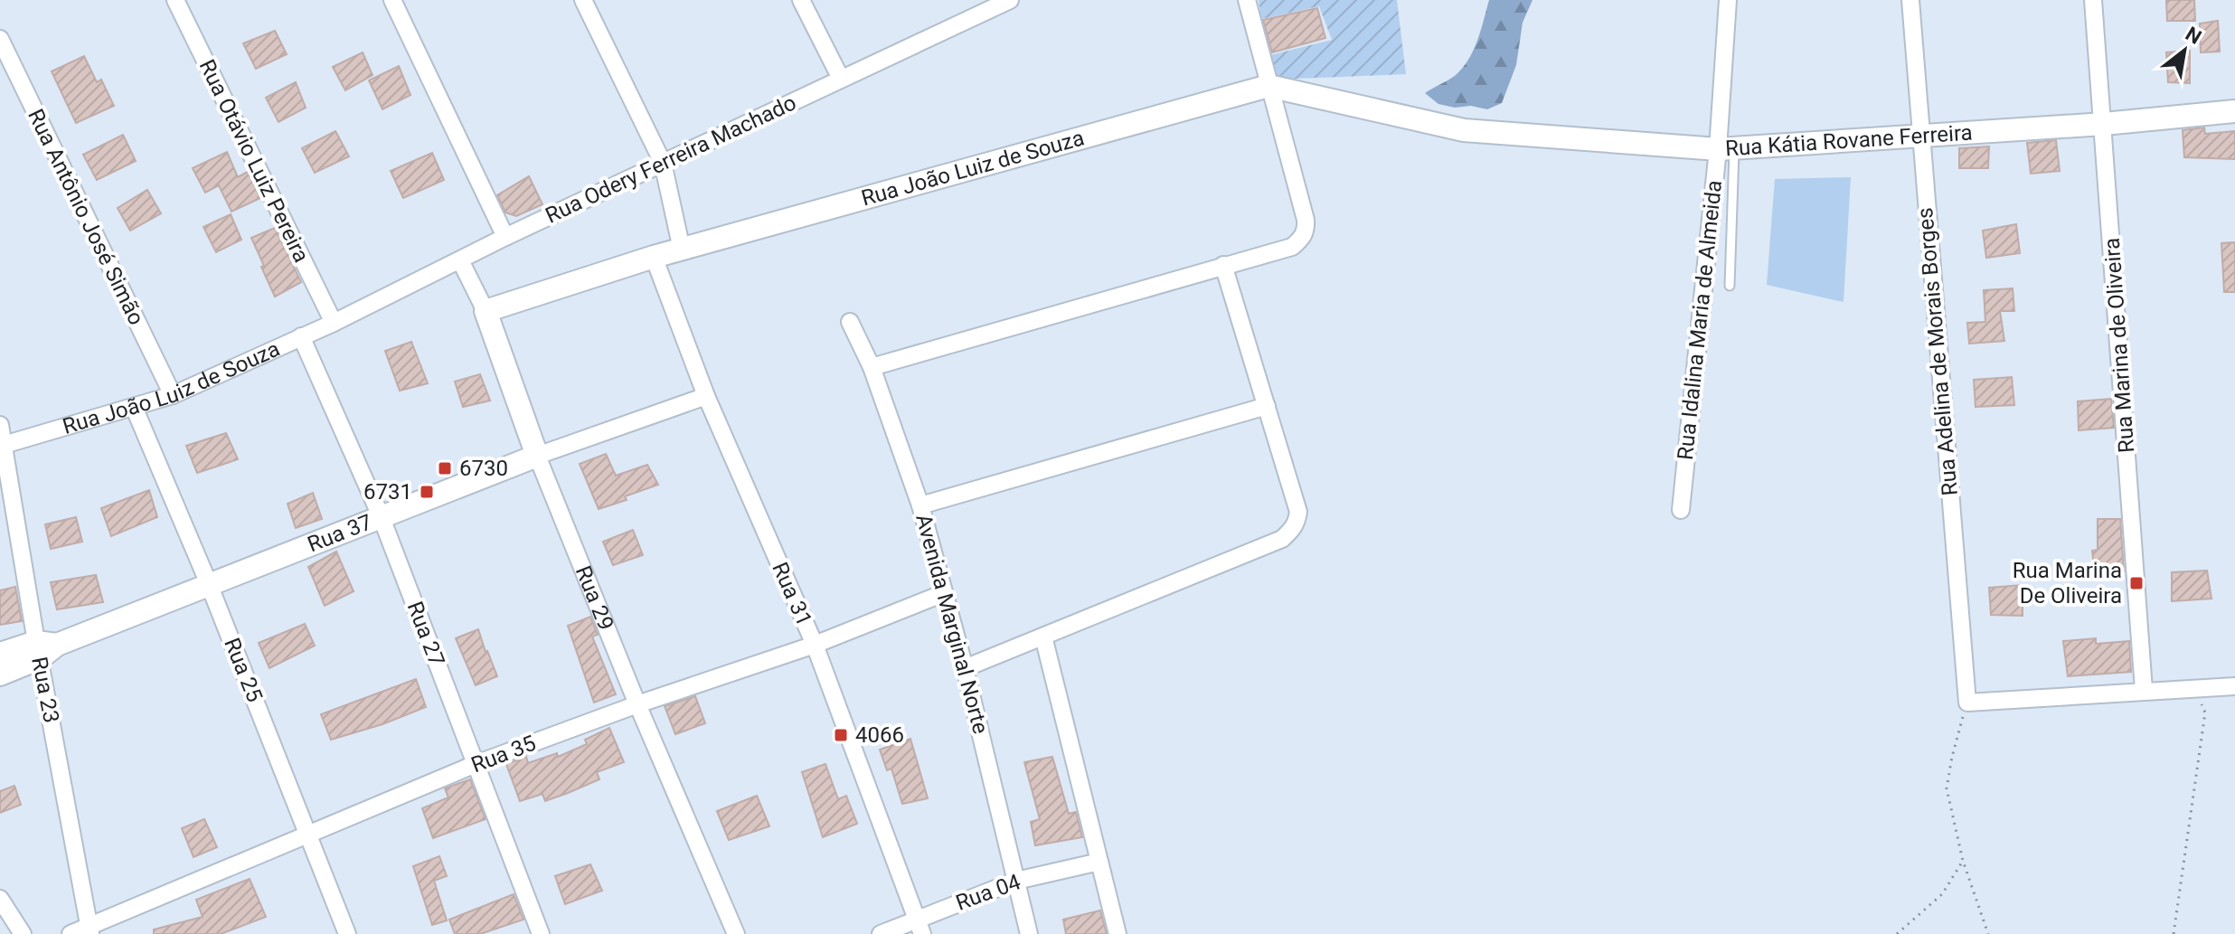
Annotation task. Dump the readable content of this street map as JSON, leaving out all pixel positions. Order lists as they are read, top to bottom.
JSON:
{
  "streets": {
    "street": [
      "Rua Kátia Rovane Ferreira",
      "Rua Odery Ferreira Machado",
      "Rua Otávio Luiz Pereira",
      "Rua João Luiz de Souza",
      "Rua Antônio José Simão",
      "Rua Idalina Maria de Almeida",
      "Rua Marina de Oliveira",
      "Rua Adelina de Morais Borges",
      "Rua 37",
      "Rua 31",
      "Rua 29",
      "Avenida Marginal Norte",
      "Rua 27",
      "Rua 25",
      "Rua 23",
      "Rua 35",
      "Rua 04"
    ]
  },
  "crossings": [
    ["Rua Kátia Rovane Ferreira", "Rua João Luiz de Souza"],
    ["Rua Kátia Rovane Ferreira", "Rua Idalina Maria de Almeida"],
    ["Rua Kátia Rovane Ferreira", "Rua Marina de Oliveira"],
    ["Rua Kátia Rovane Ferreira", "Rua Adelina de Morais Borges"],
    ["Rua Odery Ferreira Machado", "Rua Otávio Luiz Pereira"],
    ["Rua Odery Ferreira Machado", "Rua João Luiz de Souza"],
    ["Rua Odery Ferreira Machado", "Rua 29"],
    ["Rua Otávio Luiz Pereira", "Rua João Luiz de Souza"],
    ["Rua João Luiz de Souza", "Rua Antônio José Simão"],
    ["Rua João Luiz de Souza", "Rua 31"],
    ["Rua João Luiz de Souza", "Rua 29"],
    ["Rua João Luiz de Souza", "Rua 27"],
    ["Rua João Luiz de Souza", "Rua 25"],
    ["Rua João Luiz de Souza", "Rua 23"],
    ["Rua 37", "Rua 31"],
    ["Rua 37", "Rua 29"],
    ["Rua 37", "Rua 27"],
    ["Rua 37", "Rua 25"],
    ["Rua 37", "Rua 23"],
    ["Rua 31", "Rua 35"],
    ["Rua 31", "Rua 04"],
    ["Rua 29", "Rua 35"],
    ["Avenida Marginal Norte", "Rua 35"],
    ["Avenida Marginal Norte", "Rua 04"],
    ["Rua 27", "Rua 35"],
    ["Rua 25", "Rua 35"],
    ["Rua 23", "Rua 35"]
  ],
  "places": {
    "transit": [
      "6730",
      "6731",
      "Rua Marina De Oliveira",
      "4066"
    ]
  },
  "north": "top right"
}
